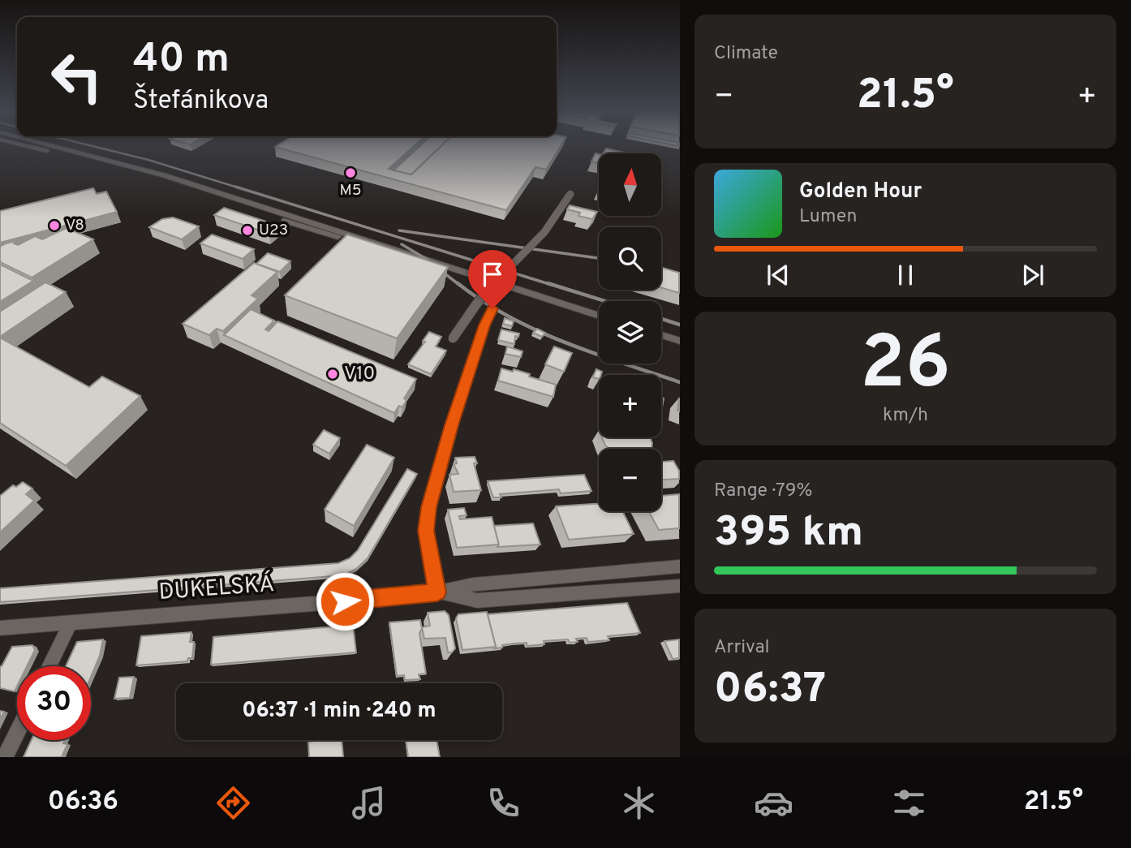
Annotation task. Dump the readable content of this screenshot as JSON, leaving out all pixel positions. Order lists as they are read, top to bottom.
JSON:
{
  "streets": {
    "street": ["DUKELSKÁ"]
  },
  "places": [
    "M5",
    "V8",
    "U23",
    "V10"
  ],
  "north": "top",
  "page": {
    "tile": [
      "Climate",
      ["26", "km/h"],
      ["Range · 79%", "395 km"],
      ["Arrival", "06:37"]
    ],
    "turn": ["40 m", "Štefánikova"],
    "heat": ["−", "21.5°", "+"],
    "map_buttons": ["+", "−"],
    "song": ["Golden Hour", "Lumen"],
    "limit": "30",
    "trip": "06:37 · 1 min · 240 m",
    "tabs": ["06:36", "21.5°"]
  }
}
